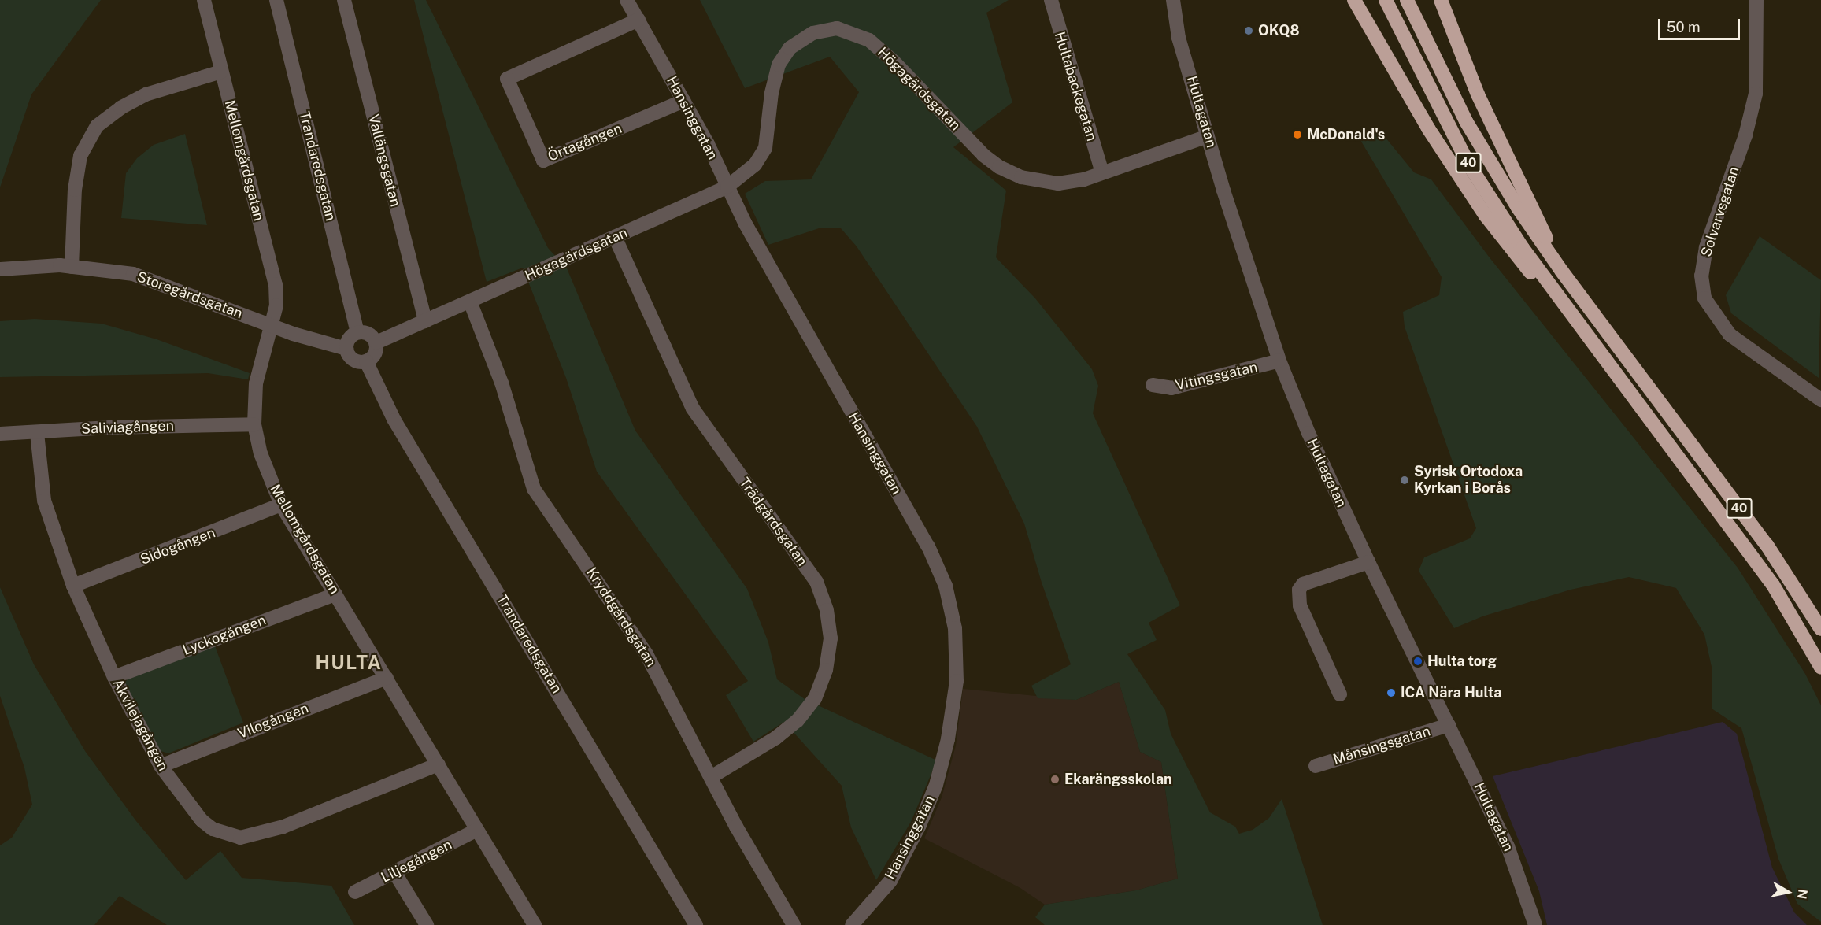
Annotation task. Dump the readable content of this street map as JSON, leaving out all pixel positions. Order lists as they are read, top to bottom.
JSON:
{
  "streets": {
    "highway": ["40"],
    "street": [
      "Hultabackegatan",
      "Högagärdsgatan",
      "Hultagatan",
      "Hansinggatan",
      "Örtagången",
      "Mellomgårdsgatan",
      "Vallängsgatan",
      "Trandaredsgatan",
      "Solvarvsgatan",
      "Storegårdsgatan",
      "Vitingsgatan",
      "Saliviagången",
      "Trädgårdsgatan",
      "Sidogången",
      "Kryddgårdsgatan",
      "Lyckogången",
      "Vilogången",
      "Akvilejagången",
      "Månsingsgatan",
      "Liljegången"
    ]
  },
  "crossings": [
    ["Hultabackegatan", "Högagärdsgatan"],
    ["Högagärdsgatan", "Hultagatan"],
    ["Högagärdsgatan", "Hansinggatan"],
    ["Högagärdsgatan", "Vallängsgatan"],
    ["Högagärdsgatan", "Trandaredsgatan"],
    ["Högagärdsgatan", "Storegårdsgatan"],
    ["Högagärdsgatan", "Trädgårdsgatan"],
    ["Högagärdsgatan", "Kryddgårdsgatan"],
    ["Hultagatan", "Vitingsgatan"],
    ["Hultagatan", "Månsingsgatan"],
    ["Hansinggatan", "Örtagången"],
    ["Mellomgårdsgatan", "Storegårdsgatan"],
    ["Mellomgårdsgatan", "Saliviagången"],
    ["Mellomgårdsgatan", "Sidogången"],
    ["Mellomgårdsgatan", "Lyckogången"],
    ["Mellomgårdsgatan", "Vilogången"],
    ["Mellomgårdsgatan", "Akvilejagången"],
    ["Mellomgårdsgatan", "Liljegången"],
    ["Trandaredsgatan", "Storegårdsgatan"],
    ["Saliviagången", "Akvilejagången"],
    ["Trädgårdsgatan", "Kryddgårdsgatan"],
    ["Sidogången", "Akvilejagången"],
    ["Lyckogången", "Akvilejagången"],
    ["Vilogången", "Akvilejagången"]
  ],
  "districts": ["HULTA"],
  "places": [
    "OKQ8",
    "McDonald's",
    "Syrisk Ortodoxa Kyrkan i Borås",
    "Hulta torg",
    "ICA Nära Hulta",
    "Ekarängsskolan"
  ],
  "scale_bar": "50 m",
  "north": "right"
}
